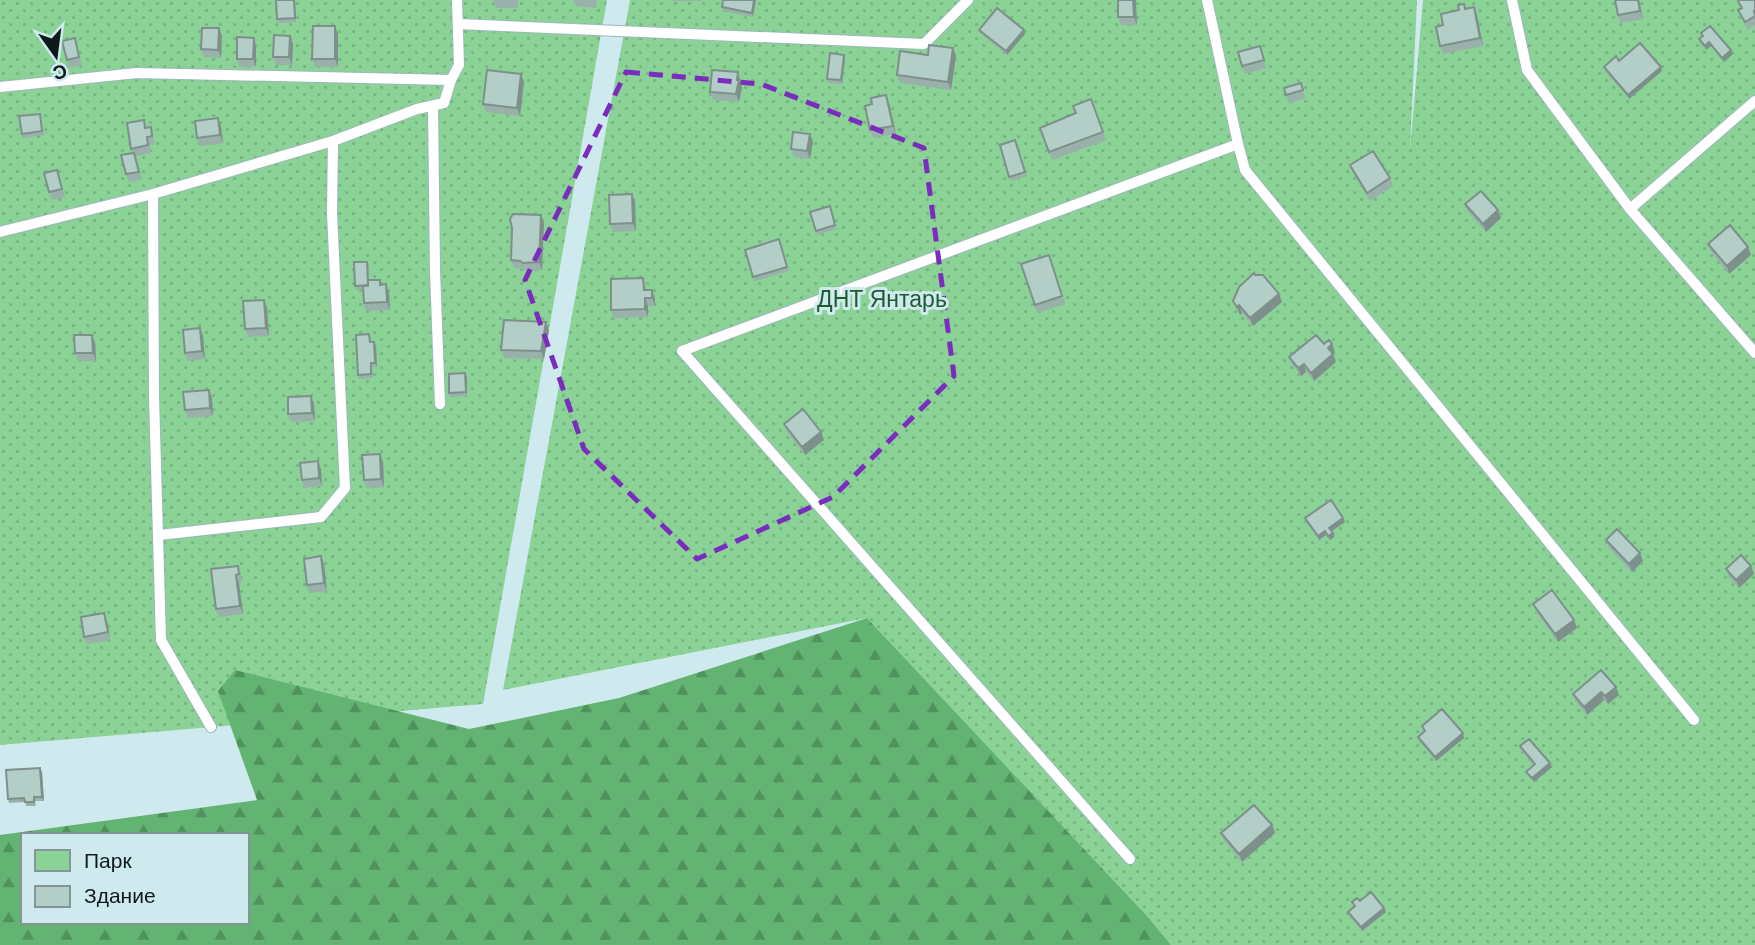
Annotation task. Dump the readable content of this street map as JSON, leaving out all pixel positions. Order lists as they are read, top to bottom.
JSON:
{
  "parks": ["ДНТ Янтарь"],
  "legend": ["Парк", "Здание"],
  "north": "bottom"
}
